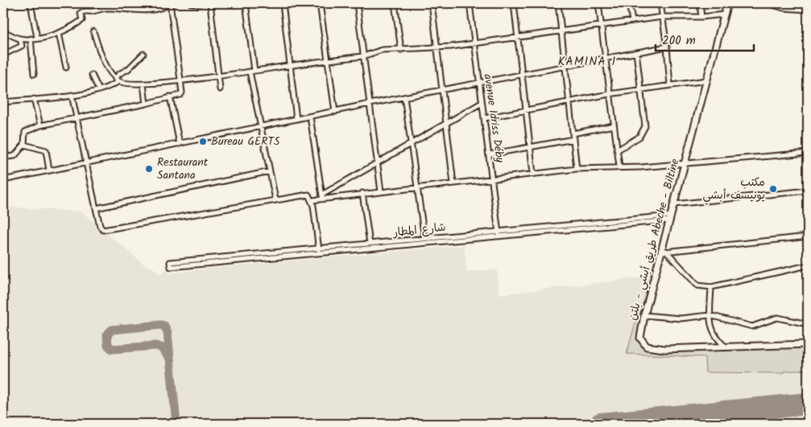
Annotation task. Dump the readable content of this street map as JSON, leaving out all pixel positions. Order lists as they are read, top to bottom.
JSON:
{
  "streets": {
    "main road": ["طريق أبشي - بلتن Abeche - Biltine"],
    "street": ["avenue Idriss Déby", "شارع المطار"]
  },
  "crossings": [
    ["avenue Idriss Déby", "شارع المطار"],
    ["شارع المطار", "طريق أبشي - بلتن Abeche - Biltine"]
  ],
  "districts": ["KAMINA 1"],
  "places": ["Bureau GERTS", "Restaurant Santana", "مكتب يونيسف أبشي"],
  "scale_bar": "200 m"
}
